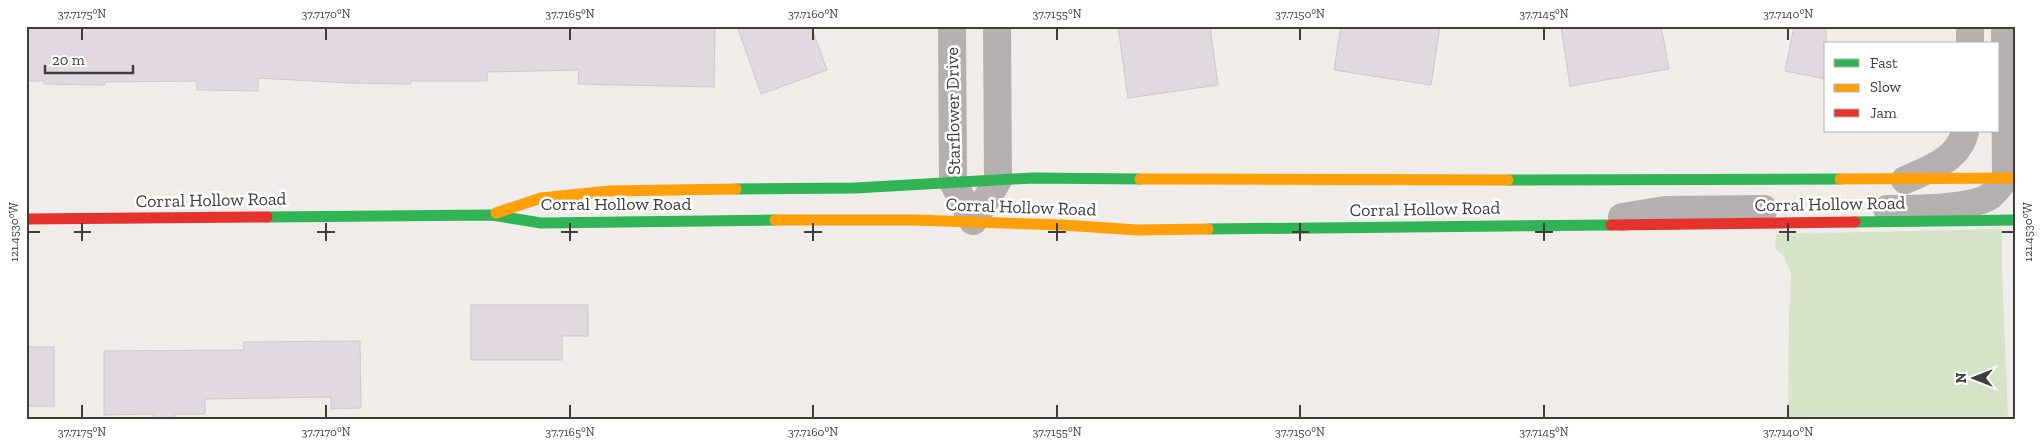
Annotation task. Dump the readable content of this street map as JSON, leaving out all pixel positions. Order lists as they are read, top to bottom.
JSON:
{
  "streets": {
    "main road": ["Corral Hollow Road"],
    "street": ["Starflower Drive"]
  },
  "crossings": [
    ["Starflower Drive", "Corral Hollow Road"]
  ],
  "legend": ["Fast", "Slow", "Jam"],
  "scale_bar": "20 m",
  "north": "left",
  "coordinates": [
    "37.7175°N",
    "37.7170°N",
    "37.7165°N",
    "37.7160°N",
    "37.7155°N",
    "37.7150°N",
    "37.7145°N",
    "37.7140°N",
    "121.4530°W"
  ]
}
